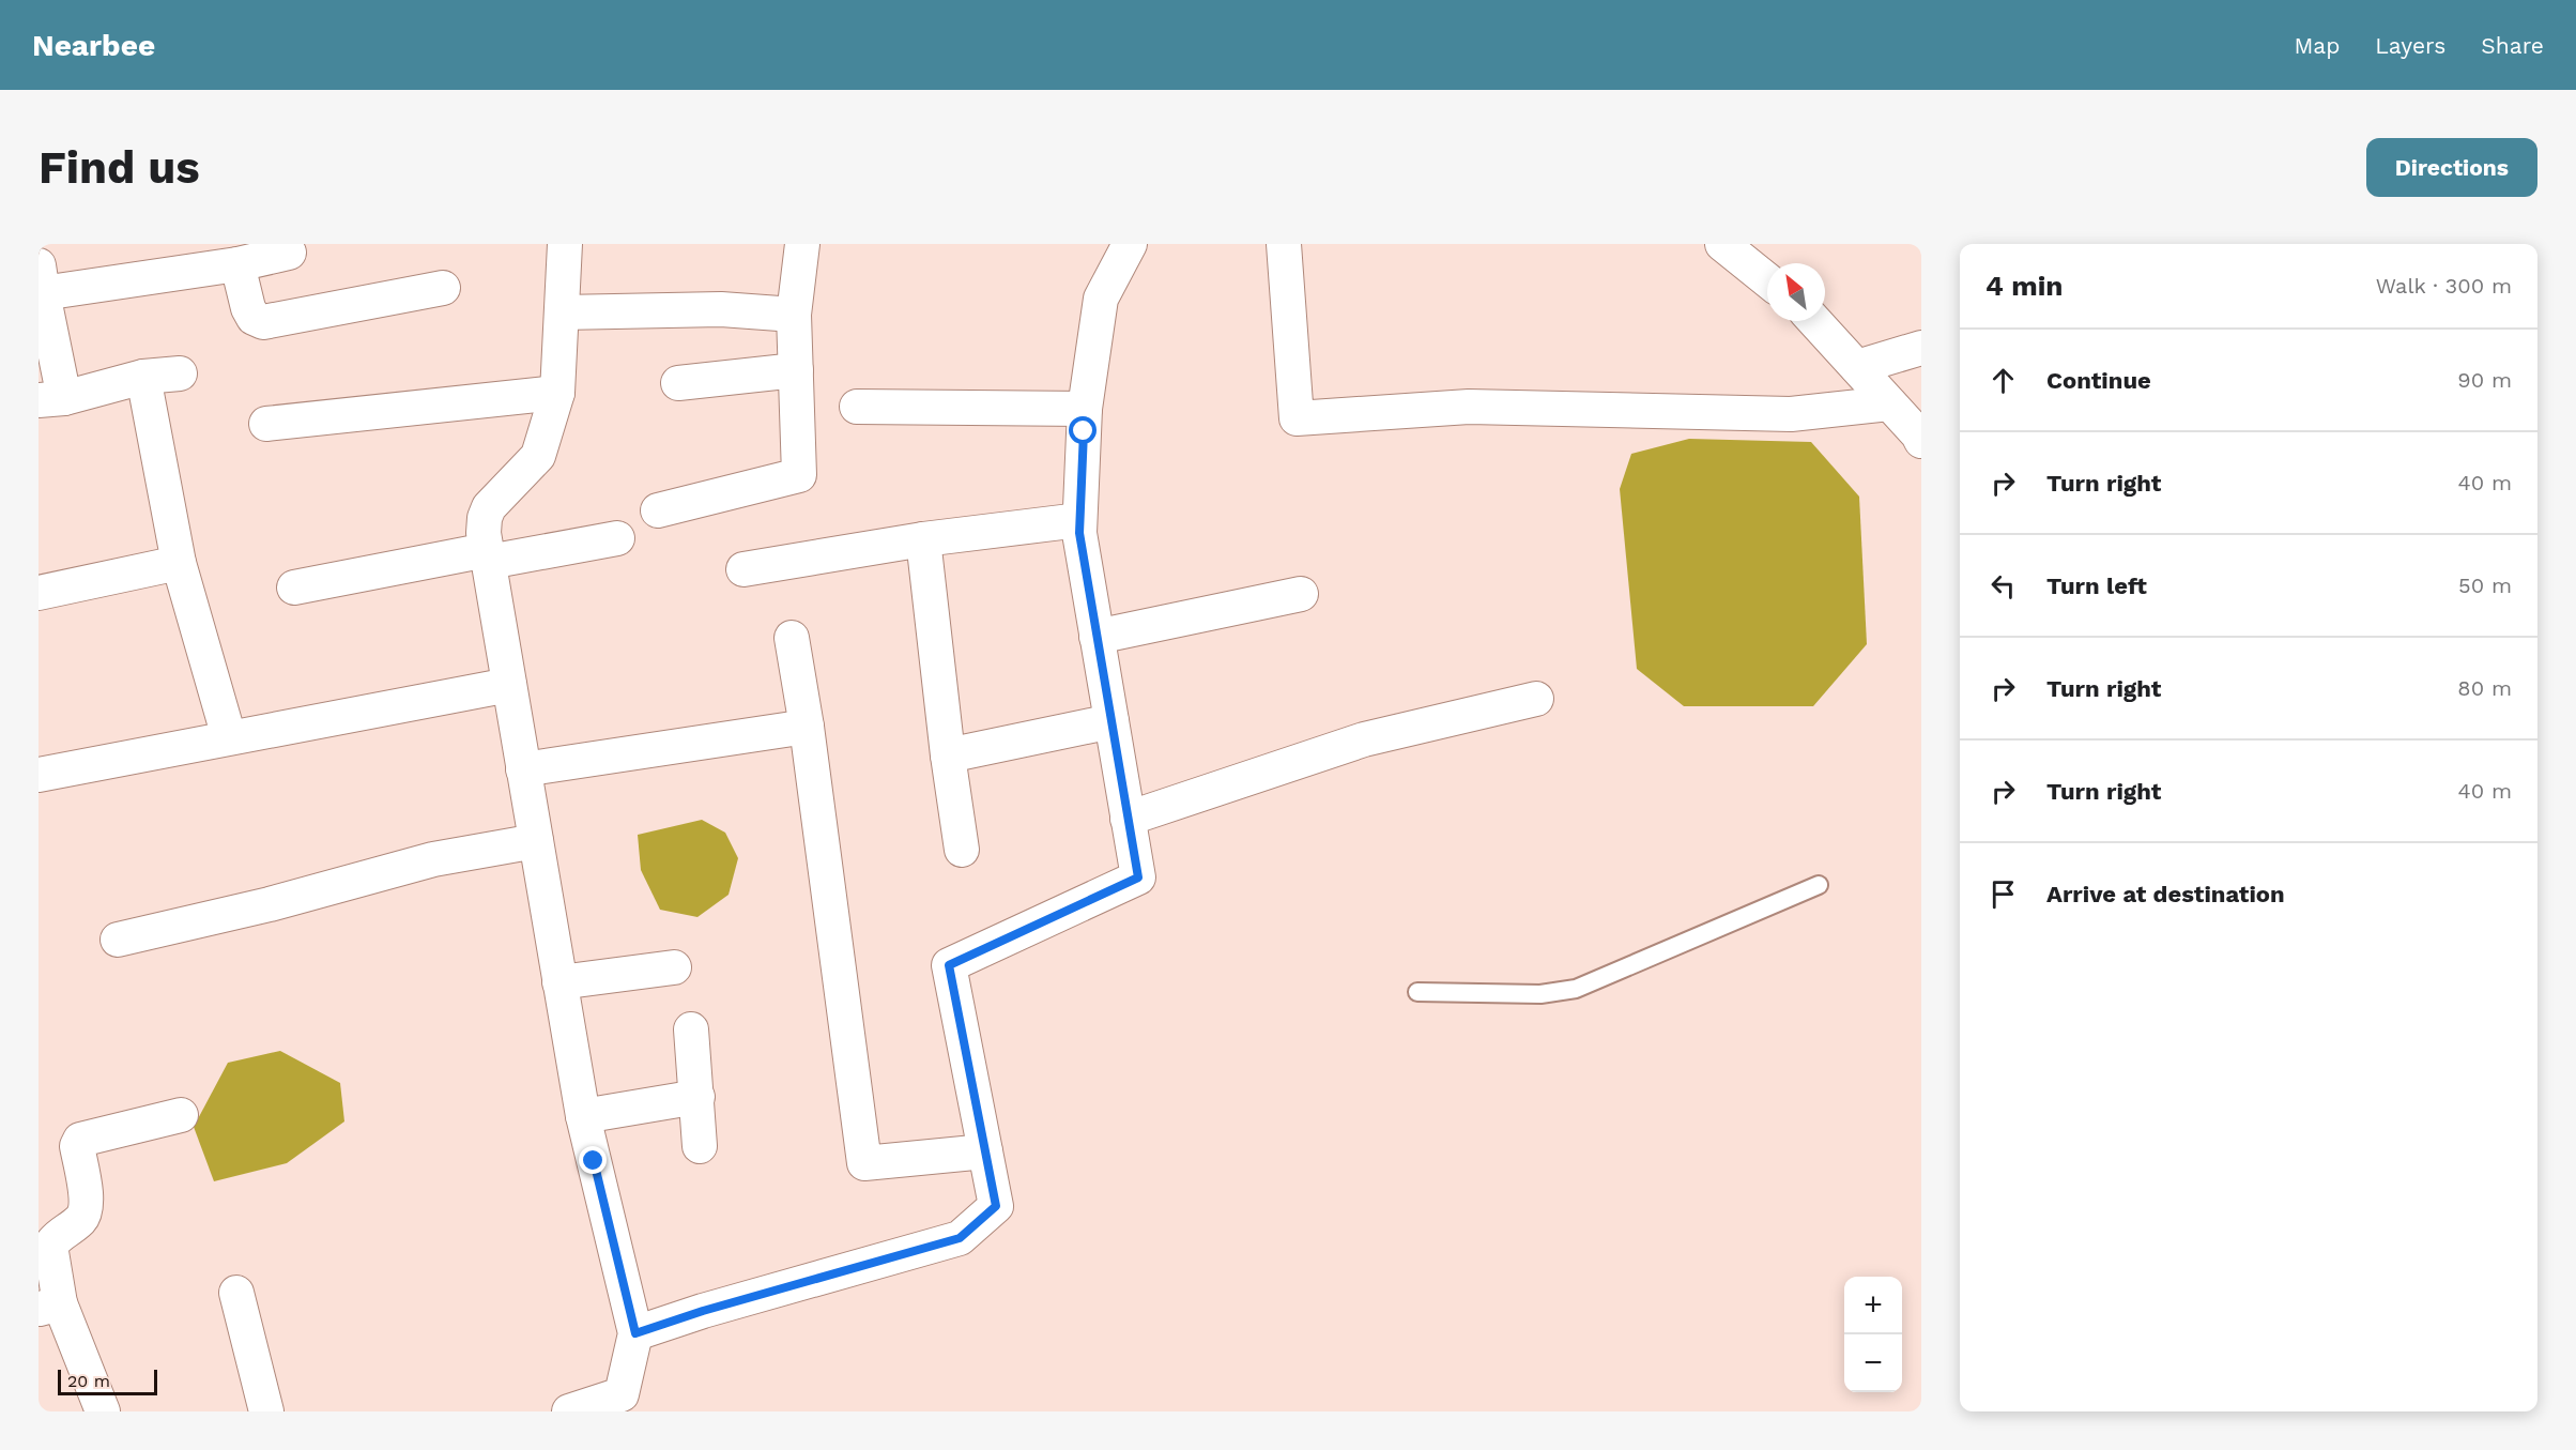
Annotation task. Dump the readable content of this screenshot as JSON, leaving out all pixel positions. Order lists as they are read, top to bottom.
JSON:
{
  "scale_bar": "20 m",
  "north": "top left",
  "page": {
    "header": "Nearbee",
    "nav": ["Map", "Layers", "Share"],
    "buttons": "Directions",
    "title": "Find us",
    "heading": ["4 min", "Walk · 300 m"],
    "list": [
      ["Continue", "90 m"],
      ["Turn right", "40 m"],
      ["Turn left", "50 m"],
      ["Turn right", "80 m"],
      ["Turn right", "40 m"],
      "Arrive at destination"
    ],
    "map_buttons": ["+", "−"],
    "scale": "20 m"
  }
}
